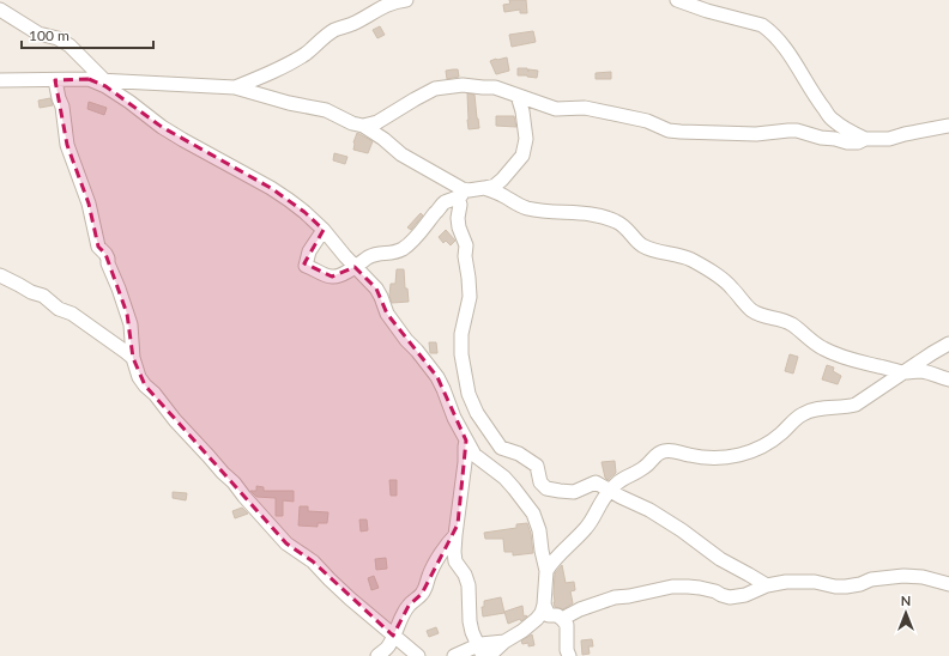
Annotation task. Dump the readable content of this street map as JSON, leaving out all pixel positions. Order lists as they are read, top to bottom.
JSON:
{
  "scale_bar": "100 m",
  "north": "top"
}
